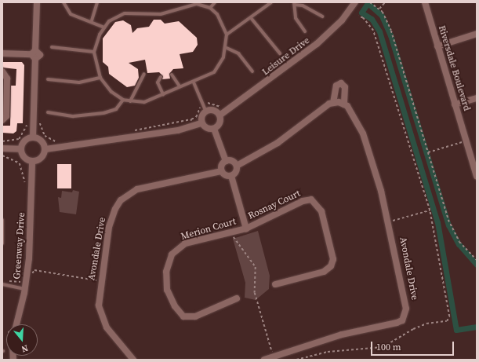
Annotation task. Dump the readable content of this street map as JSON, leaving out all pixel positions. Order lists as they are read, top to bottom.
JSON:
{
  "streets": {
    "street": [
      "Leisure Drive",
      "Riversdale Boulevard",
      "Rosnay Court",
      "Merion Court",
      "Greenway Drive",
      "Avondale Drive"
    ]
  },
  "crossings": [
    ["Rosnay Court", "Merion Court"]
  ],
  "scale_bar": "100 m",
  "north": "bottom"
}
